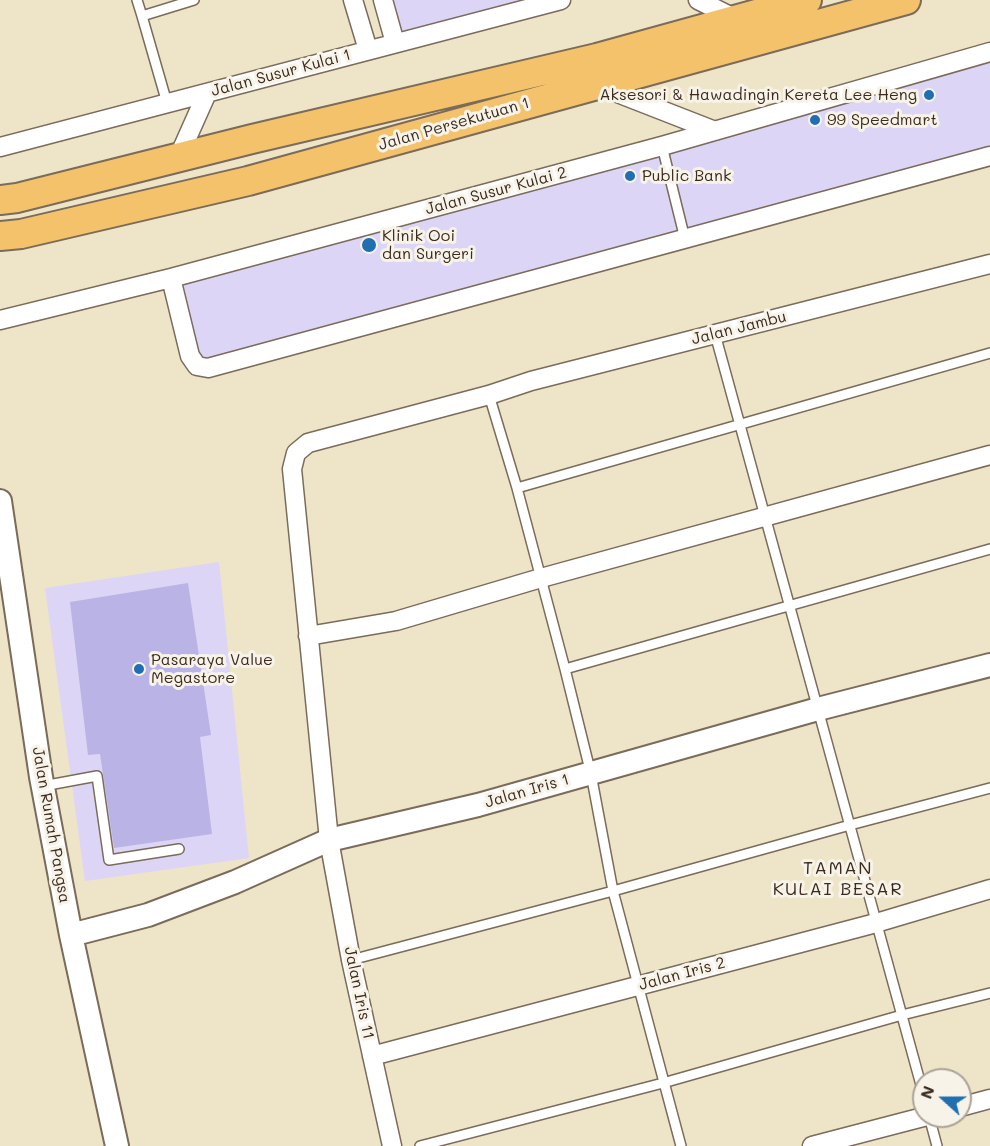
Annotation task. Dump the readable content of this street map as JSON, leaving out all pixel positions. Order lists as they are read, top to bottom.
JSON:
{
  "streets": {
    "highway": ["Jalan Persekutuan 1"],
    "street": [
      "Jalan Susur Kulai 1",
      "Jalan Susur Kulai 2",
      "Jalan Jambu",
      "Jalan Iris 1",
      "Jalan Rumah Pangsa",
      "Jalan Iris 2",
      "Jalan Iris 11"
    ]
  },
  "crossings": [
    ["Jalan Jambu", "Jalan Iris 11"],
    ["Jalan Iris 1", "Jalan Rumah Pangsa"],
    ["Jalan Iris 1", "Jalan Iris 11"],
    ["Jalan Iris 2", "Jalan Iris 11"]
  ],
  "districts": ["TAMAN KULAI BESAR"],
  "places": [
    "Aksesori & Hawadingin Kereta Lee Heng",
    "99 Speedmart",
    "Public Bank",
    "Klinik Ooi dan Surgeri",
    "Pasaraya Value Megastore"
  ],
  "north": "left"
}
